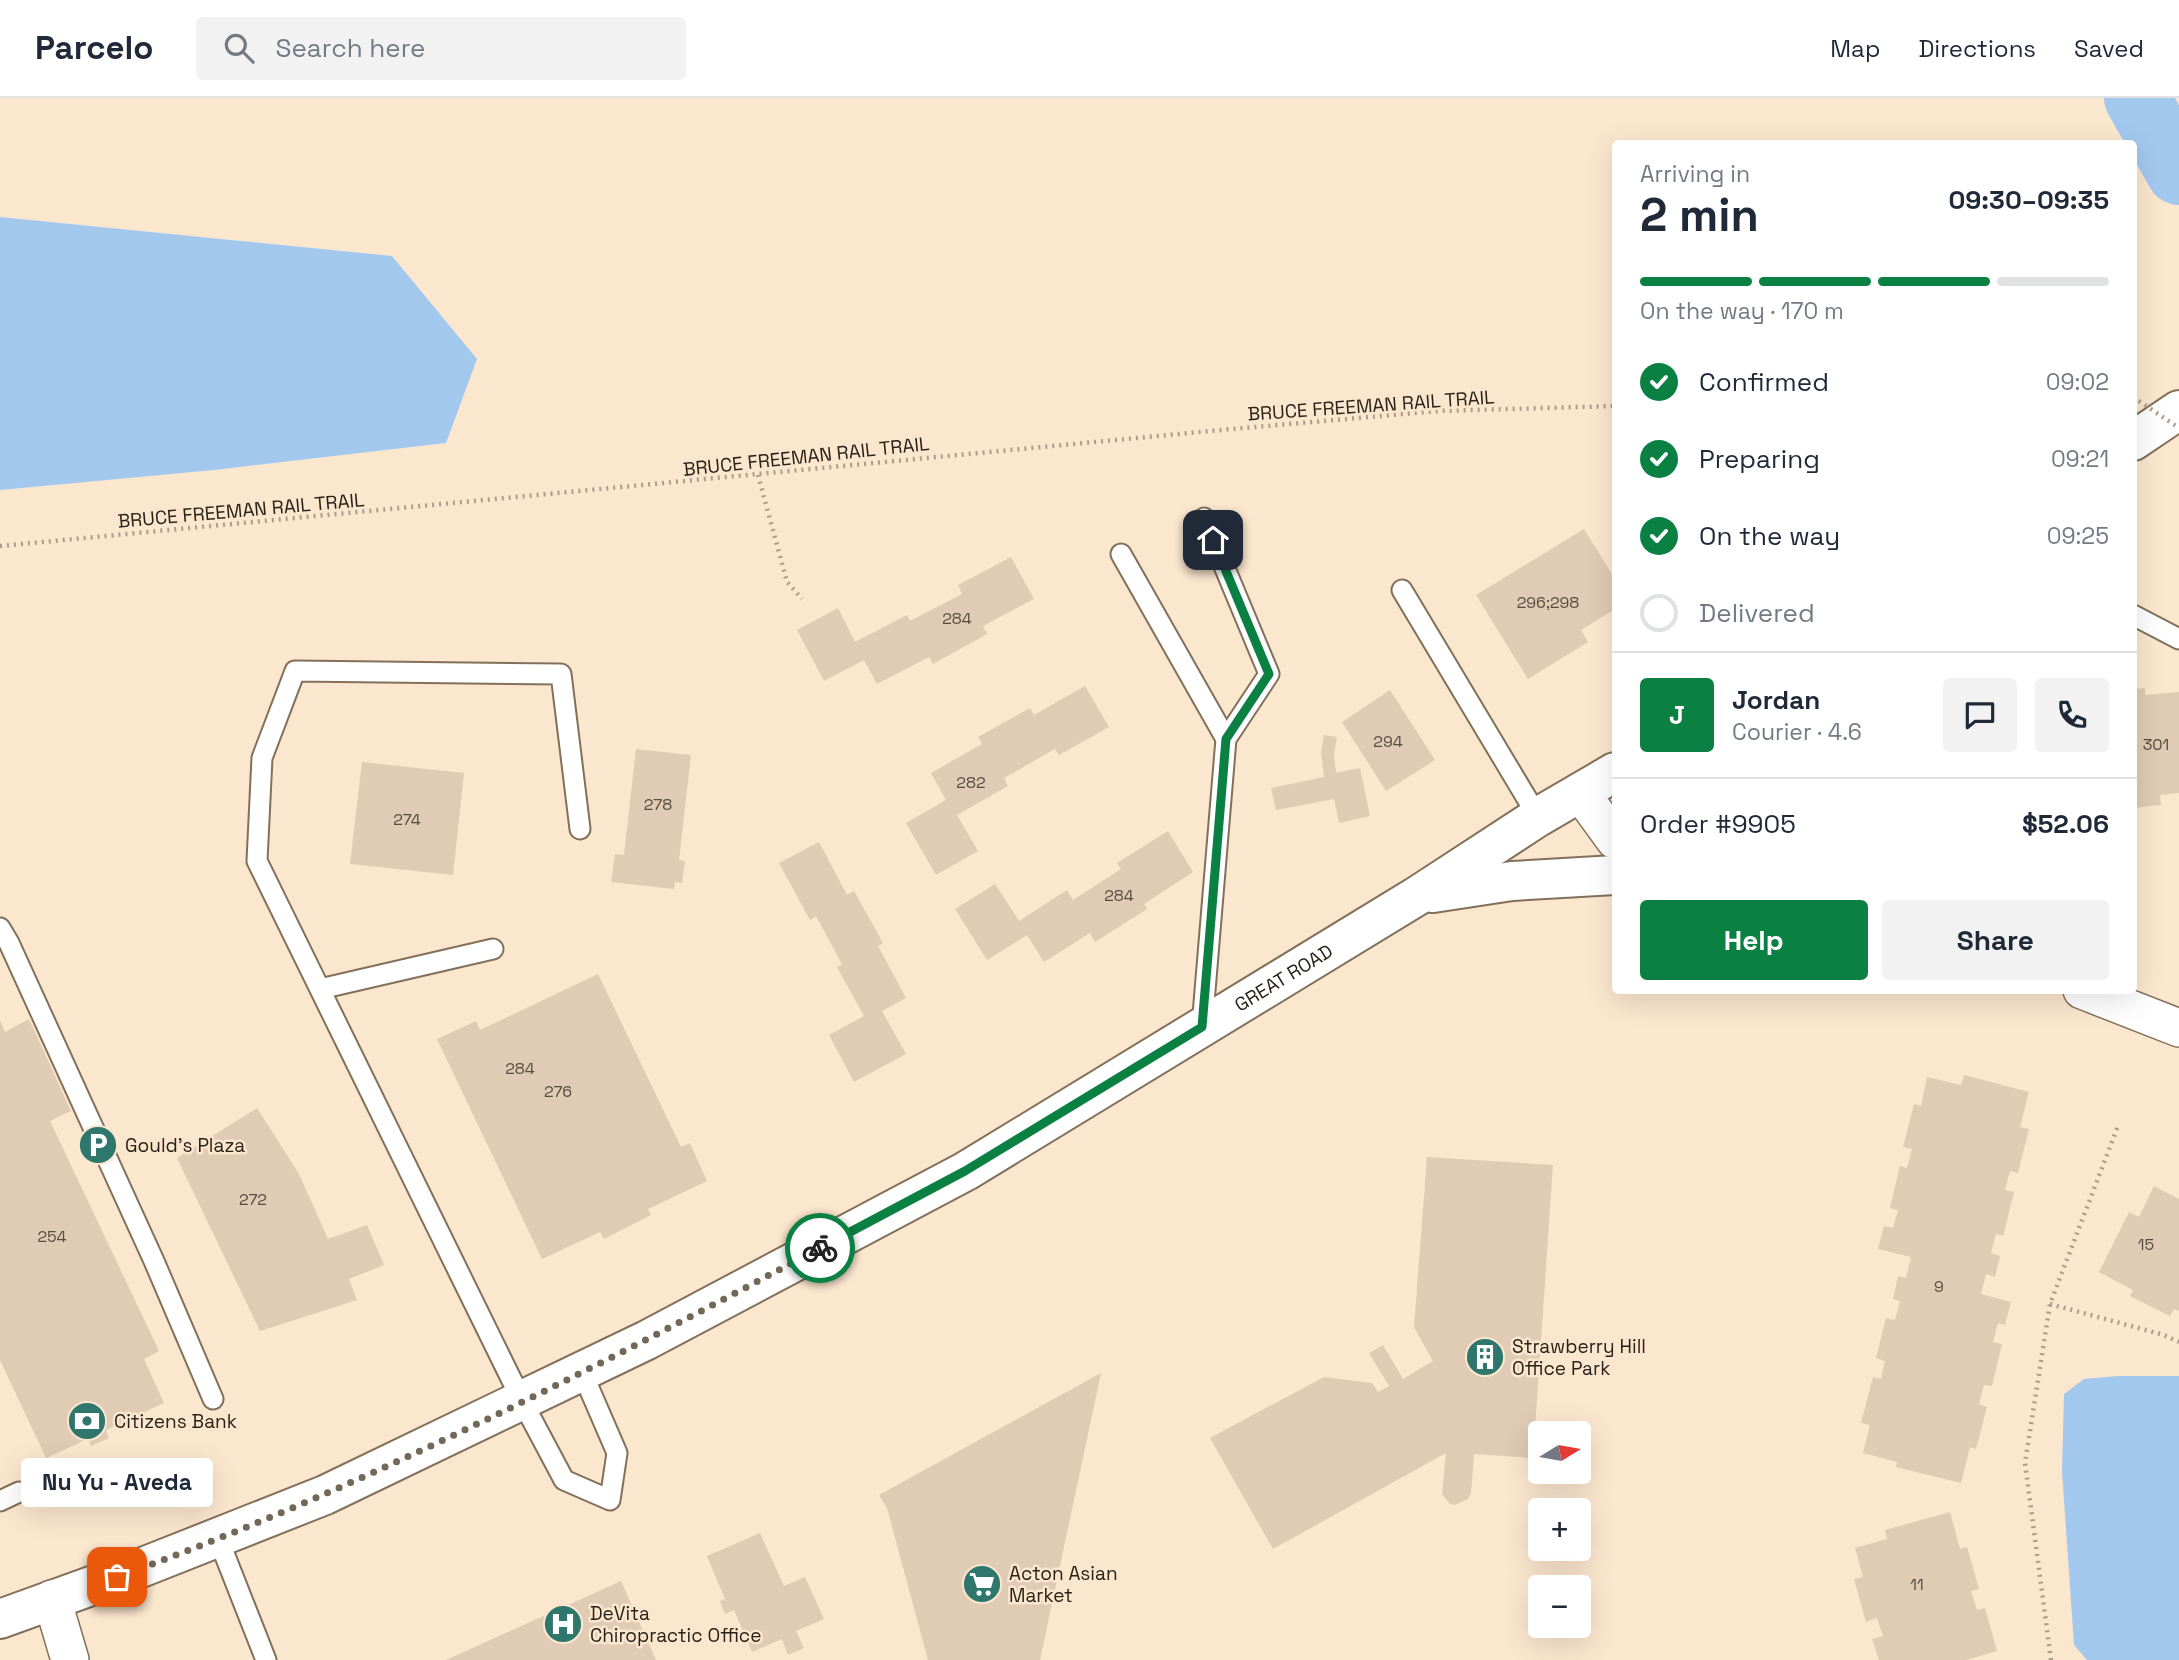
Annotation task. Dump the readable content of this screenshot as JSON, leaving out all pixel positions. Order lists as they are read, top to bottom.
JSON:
{
  "streets": {
    "main road": ["GREAT ROAD"],
    "path": ["BRUCE FREEMAN RAIL TRAIL"]
  },
  "places": {
    "parking": ["Gould's Plaza"],
    "building": ["Strawberry Hill Office Park"],
    "bank": ["Citizens Bank"],
    "other": ["Nu Yu - Aveda"],
    "supermarket": ["Acton Asian Market"],
    "hospital": ["DeVita Chiropractic Office"]
  },
  "house_numbers": [
    "296;298",
    "284",
    "294",
    "301",
    "282",
    "278",
    "274",
    "284",
    "284",
    "276",
    "272",
    "254",
    "15",
    "9",
    "11"
  ],
  "north": "right",
  "page": {
    "header": "Parcelo",
    "search": "Search here",
    "nav": ["Map", "Directions", "Saved"],
    "heading": ["2 min", "Arriving in", "09:30–09:35"],
    "panel": [
      "Jordan",
      "Courier · 4.6",
      "Order #9905",
      "$52.06"
    ],
    "bar": "On the way · 170 m",
    "list": [
      ["Confirmed", "09:02"],
      ["Preparing", "09:21"],
      ["On the way", "09:25"],
      "Delivered"
    ],
    "round": "J",
    "buttons": ["Help", "Share"],
    "map_buttons": ["+", "−"],
    "bubble": "Nu Yu - Aveda"
  }
}
